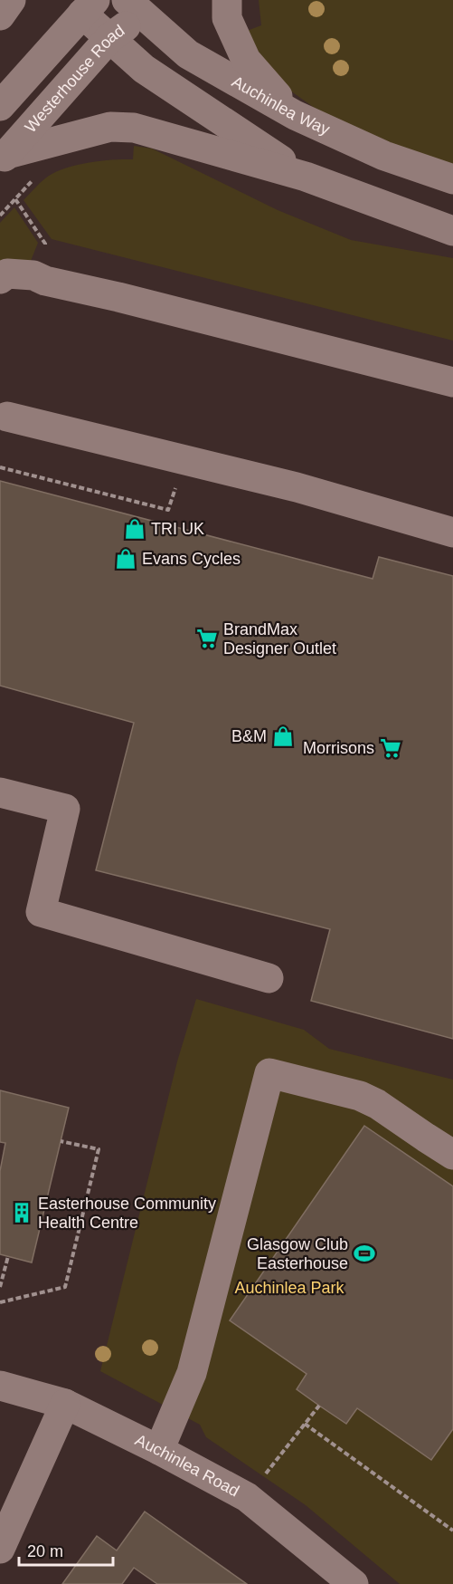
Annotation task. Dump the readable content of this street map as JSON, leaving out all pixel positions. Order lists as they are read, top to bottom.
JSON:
{
  "streets": {
    "street": ["Westerhouse Road", "Auchinlea Way", "Auchinlea Road"]
  },
  "crossings": [
    ["Westerhouse Road", "Auchinlea Way"]
  ],
  "parks": ["Auchinlea Park"],
  "places": {
    "shop": ["TRI UK", "Evans Cycles", "B&M"],
    "supermarket": ["BrandMax Designer Outlet", "Morrisons"],
    "building": ["Easterhouse Community Health Centre"],
    "sports": ["Glasgow Club Easterhouse"]
  },
  "scale_bar": "20 m"
}
